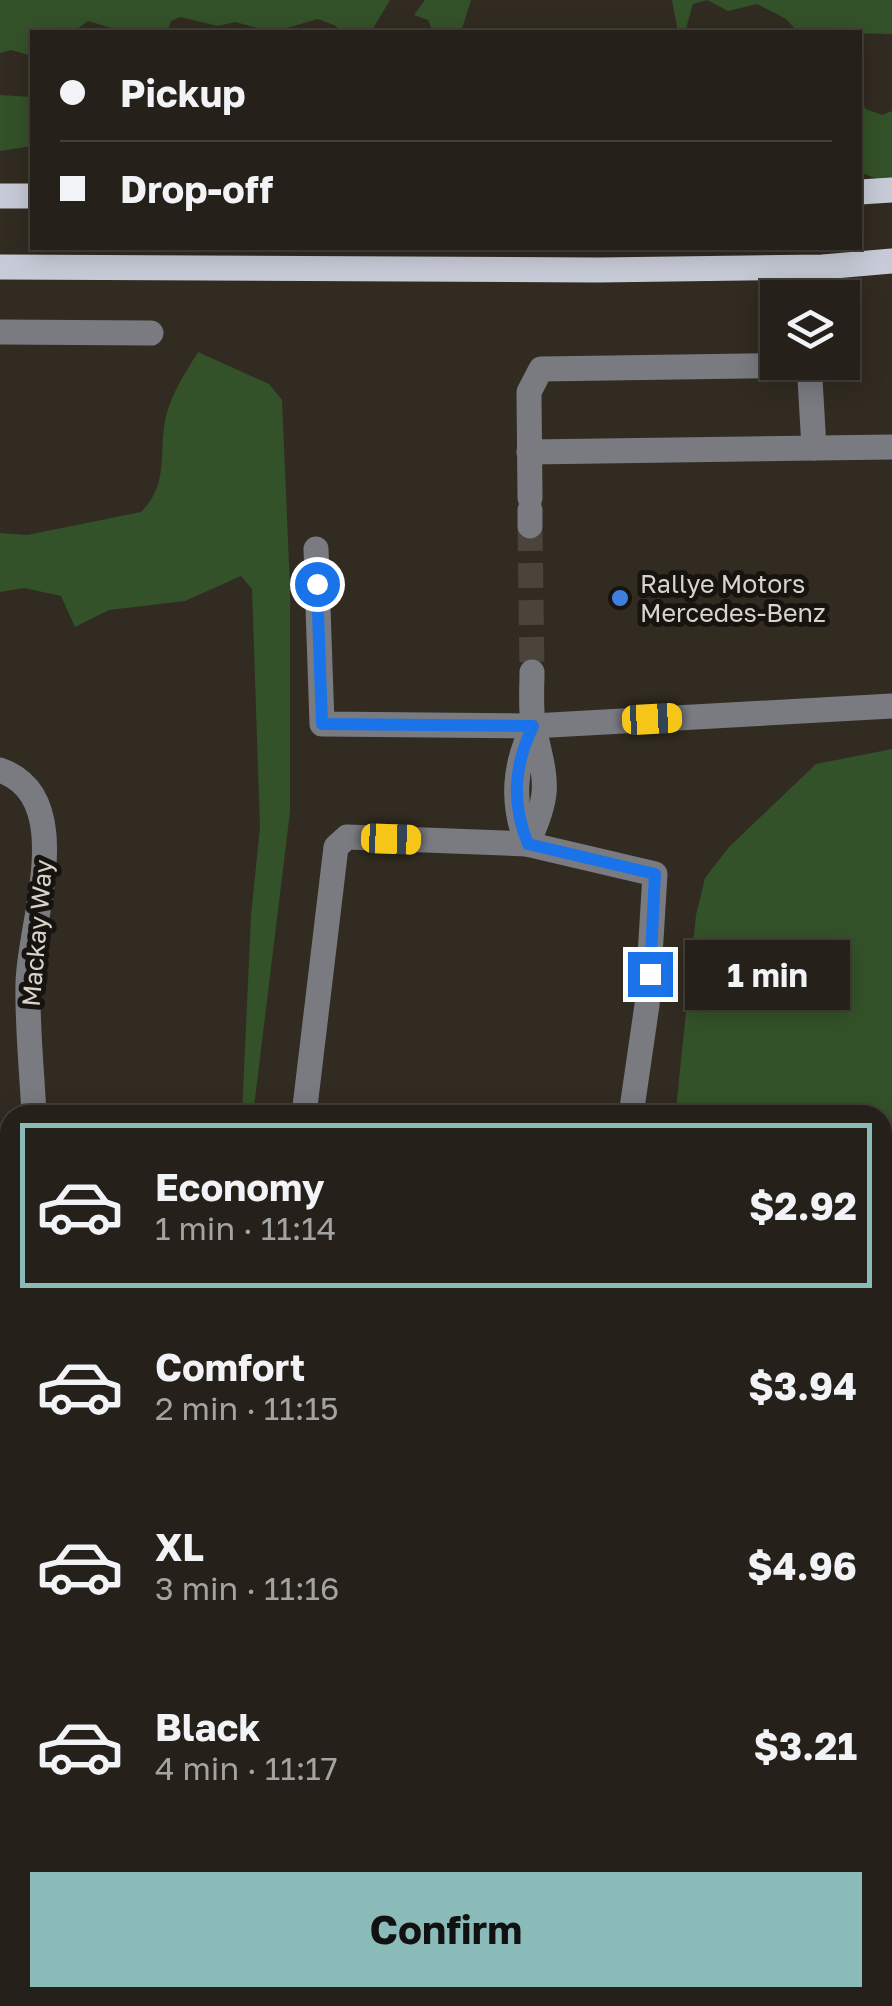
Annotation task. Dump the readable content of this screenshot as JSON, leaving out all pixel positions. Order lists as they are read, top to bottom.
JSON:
{
  "streets": {
    "street": ["Mackay Way"]
  },
  "places": ["Rallye Motors Mercedes-Benz"],
  "page": {
    "banner": ["Pickup", "Drop-off"],
    "bubble": "1 min",
    "list": [
      {
        "name": "Economy",
        "note": "1 min · 11:14",
        "value": "$2.92"
      },
      {
        "name": "Comfort",
        "note": "2 min · 11:15",
        "value": "$3.94"
      },
      {
        "name": "XL",
        "note": "3 min · 11:16",
        "value": "$4.96"
      },
      {
        "name": "Black",
        "note": "4 min · 11:17",
        "value": "$3.21"
      }
    ],
    "buttons": "Confirm"
  }
}
